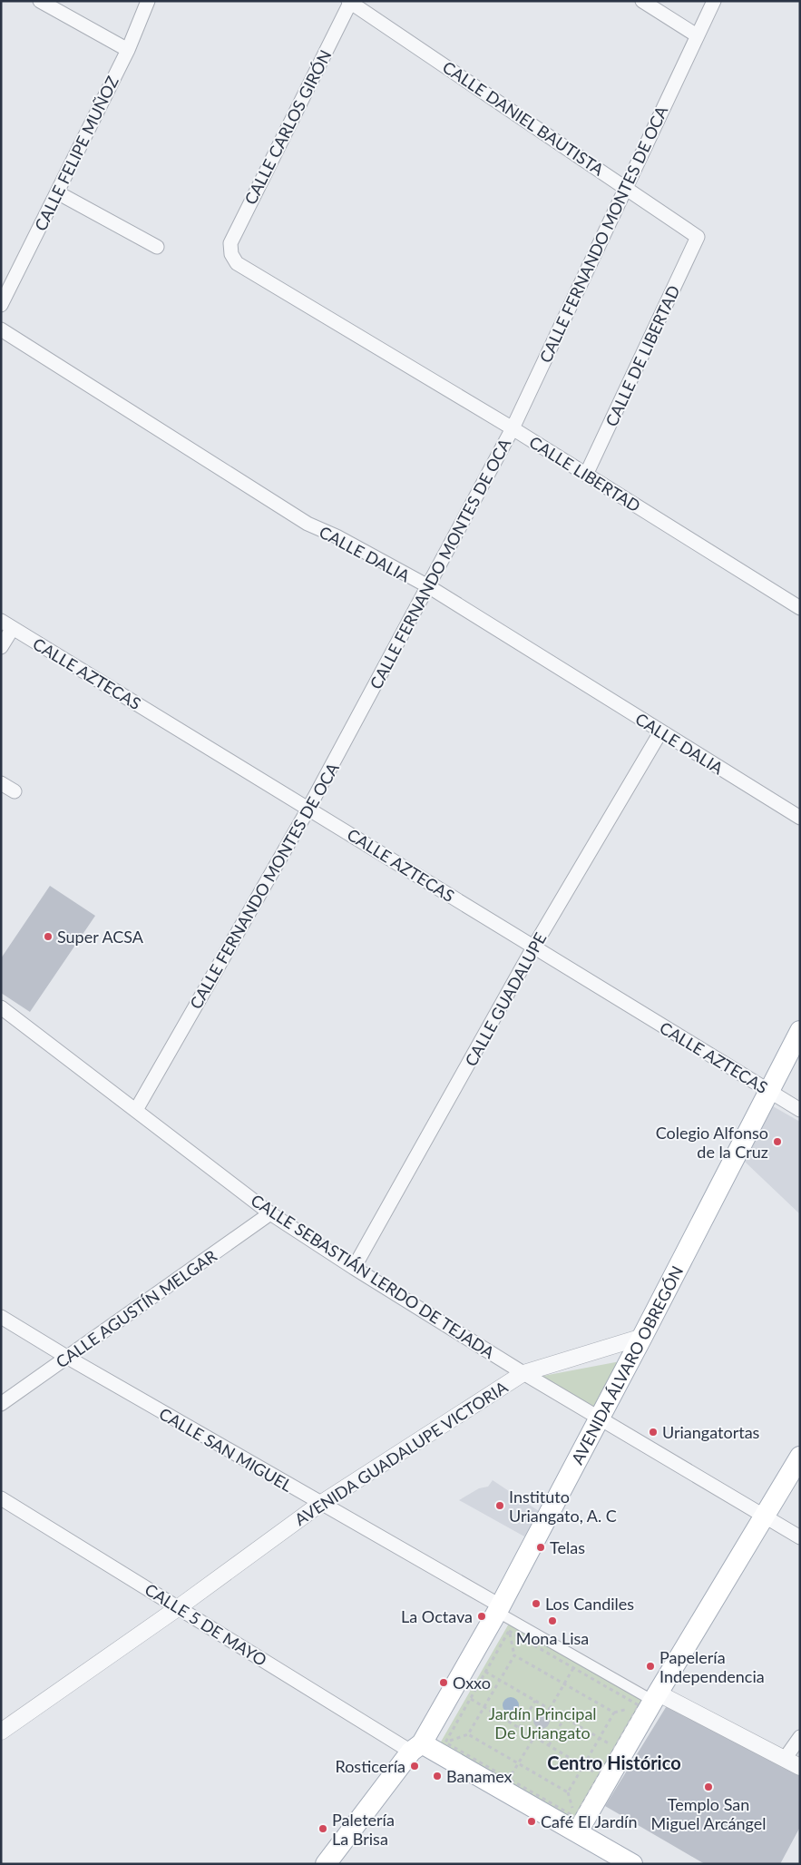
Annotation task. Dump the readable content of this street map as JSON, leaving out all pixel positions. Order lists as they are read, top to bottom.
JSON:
{
  "streets": {
    "main road": ["AVENIDA ÁLVARO OBREGÓN"],
    "street": [
      "CALLE DANIEL BAUTISTA",
      "CALLE CARLOS GIRÓN",
      "CALLE FELIPE MUÑOZ",
      "CALLE FERNANDO MONTES DE OCA",
      "CALLE DE LIBERTAD",
      "CALLE LIBERTAD",
      "CALLE DALIA",
      "CALLE AZTECAS",
      "CALLE GUADALUPE",
      "CALLE SEBASTIÁN LERDO DE TEJADA",
      "CALLE AGUSTÍN MELGAR",
      "CALLE SAN MIGUEL",
      "AVENIDA GUADALUPE VICTORIA",
      "CALLE 5 DE MAYO"
    ]
  },
  "crossings": [
    ["CALLE DANIEL BAUTISTA", "CALLE CARLOS GIRÓN"],
    ["CALLE DANIEL BAUTISTA", "CALLE FERNANDO MONTES DE OCA"],
    ["CALLE DANIEL BAUTISTA", "CALLE DE LIBERTAD"],
    ["CALLE CARLOS GIRÓN", "CALLE LIBERTAD"],
    ["CALLE FERNANDO MONTES DE OCA", "CALLE LIBERTAD"],
    ["CALLE FERNANDO MONTES DE OCA", "CALLE DALIA"],
    ["CALLE FERNANDO MONTES DE OCA", "CALLE AZTECAS"],
    ["CALLE FERNANDO MONTES DE OCA", "CALLE SEBASTIÁN LERDO DE TEJADA"],
    ["CALLE DE LIBERTAD", "CALLE LIBERTAD"],
    ["CALLE DALIA", "CALLE GUADALUPE"],
    ["CALLE AZTECAS", "CALLE GUADALUPE"],
    ["CALLE AZTECAS", "AVENIDA ÁLVARO OBREGÓN"],
    ["CALLE GUADALUPE", "CALLE SEBASTIÁN LERDO DE TEJADA"],
    ["CALLE SEBASTIÁN LERDO DE TEJADA", "CALLE AGUSTÍN MELGAR"],
    ["CALLE SEBASTIÁN LERDO DE TEJADA", "AVENIDA ÁLVARO OBREGÓN"],
    ["CALLE SEBASTIÁN LERDO DE TEJADA", "AVENIDA GUADALUPE VICTORIA"],
    ["CALLE AGUSTÍN MELGAR", "CALLE SAN MIGUEL"],
    ["AVENIDA ÁLVARO OBREGÓN", "CALLE SAN MIGUEL"],
    ["AVENIDA ÁLVARO OBREGÓN", "AVENIDA GUADALUPE VICTORIA"],
    ["AVENIDA ÁLVARO OBREGÓN", "CALLE 5 DE MAYO"],
    ["CALLE SAN MIGUEL", "AVENIDA GUADALUPE VICTORIA"],
    ["AVENIDA GUADALUPE VICTORIA", "CALLE 5 DE MAYO"]
  ],
  "districts": ["Centro Histórico"],
  "parks": ["Jardín Principal De Uriangato"],
  "places": [
    "Super ACSA",
    "Colegio Alfonso de la Cruz",
    "Uriangatortas",
    "Instituto Uriangato, A. C",
    "Telas",
    "Los Candiles",
    "La Octava",
    "Mona Lisa",
    "Papelería Independencia",
    "Oxxo",
    "Rosticería",
    "Banamex",
    "Templo San Miguel Arcángel",
    "Café El Jardín",
    "Paletería La Brisa"
  ]
}
